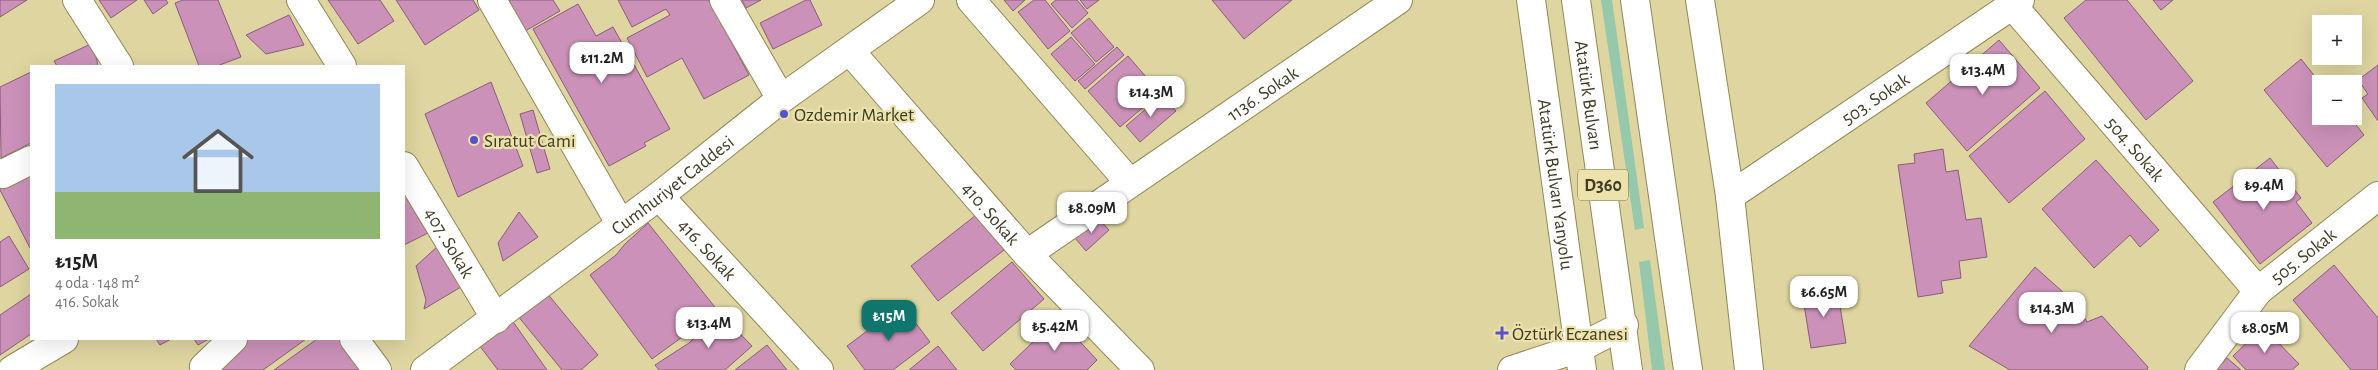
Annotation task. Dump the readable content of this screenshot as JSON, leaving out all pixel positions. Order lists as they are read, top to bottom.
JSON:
{
  "streets": {
    "main road": [
      "1136. Sokak",
      "Atatürk Bulvarı",
      "503. Sokak",
      "504. Sokak",
      "Cumhuriyet Caddesi",
      "Atatürk Bulvarı Yanyolu",
      "D360",
      "410. Sokak",
      "407. Sokak",
      "416. Sokak",
      "505. Sokak"
    ]
  },
  "crossings": [
    ["1136. Sokak", "410. Sokak"],
    ["503. Sokak", "504. Sokak"],
    ["504. Sokak", "505. Sokak"],
    ["Cumhuriyet Caddesi", "410. Sokak"],
    ["Cumhuriyet Caddesi", "407. Sokak"],
    ["Cumhuriyet Caddesi", "416. Sokak"]
  ],
  "places": {
    "other": ["Ozdemir Market", "Sıratut Cami"],
    "health": ["Öztürk Eczanesi"]
  },
  "page": {
    "map_buttons": ["+", "−"],
    "price": [
      "₺11.2M",
      "₺13.4M",
      "₺14.3M",
      "₺9.4M",
      "₺8.09M",
      "₺6.65M",
      "₺14.3M",
      "₺15M",
      "₺13.4M",
      "₺5.42M",
      "₺8.05M"
    ],
    "list": [
      {
        "name": "₺15M",
        "note": "4 oda · 148 m² · 416. Sokak"
      }
    ]
  }
}
